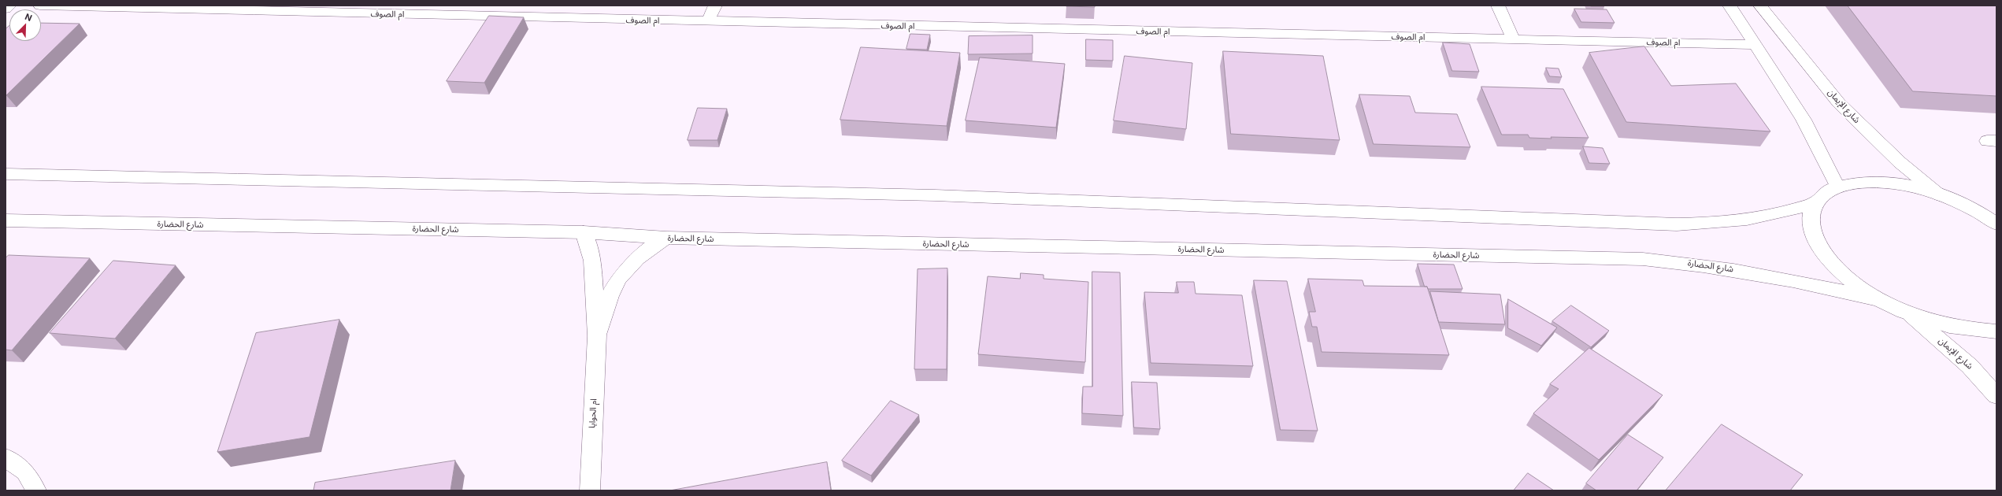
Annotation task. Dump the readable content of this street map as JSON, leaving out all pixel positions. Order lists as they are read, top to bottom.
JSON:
{
  "streets": {
    "street": [
      "ام الصوف",
      "شارع الإيمان",
      "شارع الحضارة",
      "ام الحوايا"
    ]
  },
  "crossings": [
    ["شارع الحضارة", "ام الحوايا"]
  ],
  "north": "top right"
}
